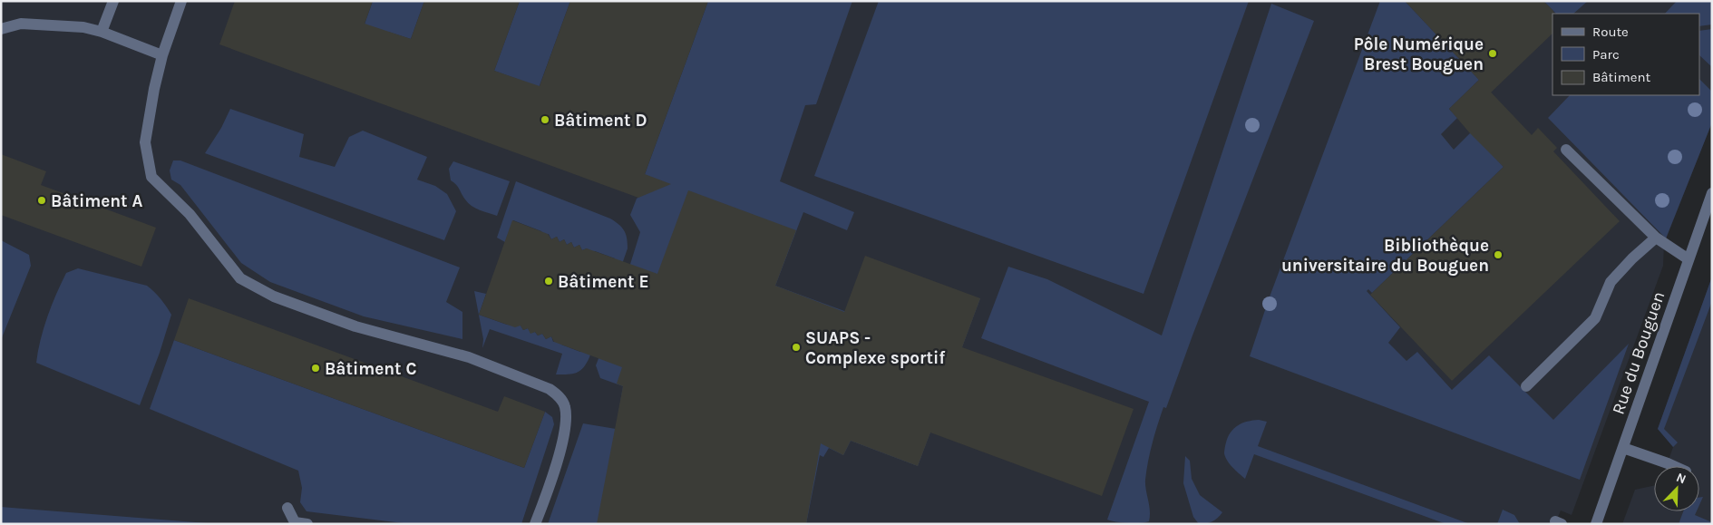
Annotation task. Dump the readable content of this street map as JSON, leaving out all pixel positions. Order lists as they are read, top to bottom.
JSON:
{
  "streets": {
    "street": ["Rue du Bouguen"]
  },
  "places": [
    "Pôle Numérique Brest Bouguen",
    "Bâtiment D",
    "Bâtiment A",
    "Bibliothèque universitaire du Bouguen",
    "Bâtiment E",
    "SUAPS - Complexe sportif",
    "Bâtiment C"
  ],
  "legend": ["Route", "Parc", "Bâtiment"],
  "north": "top right"
}
